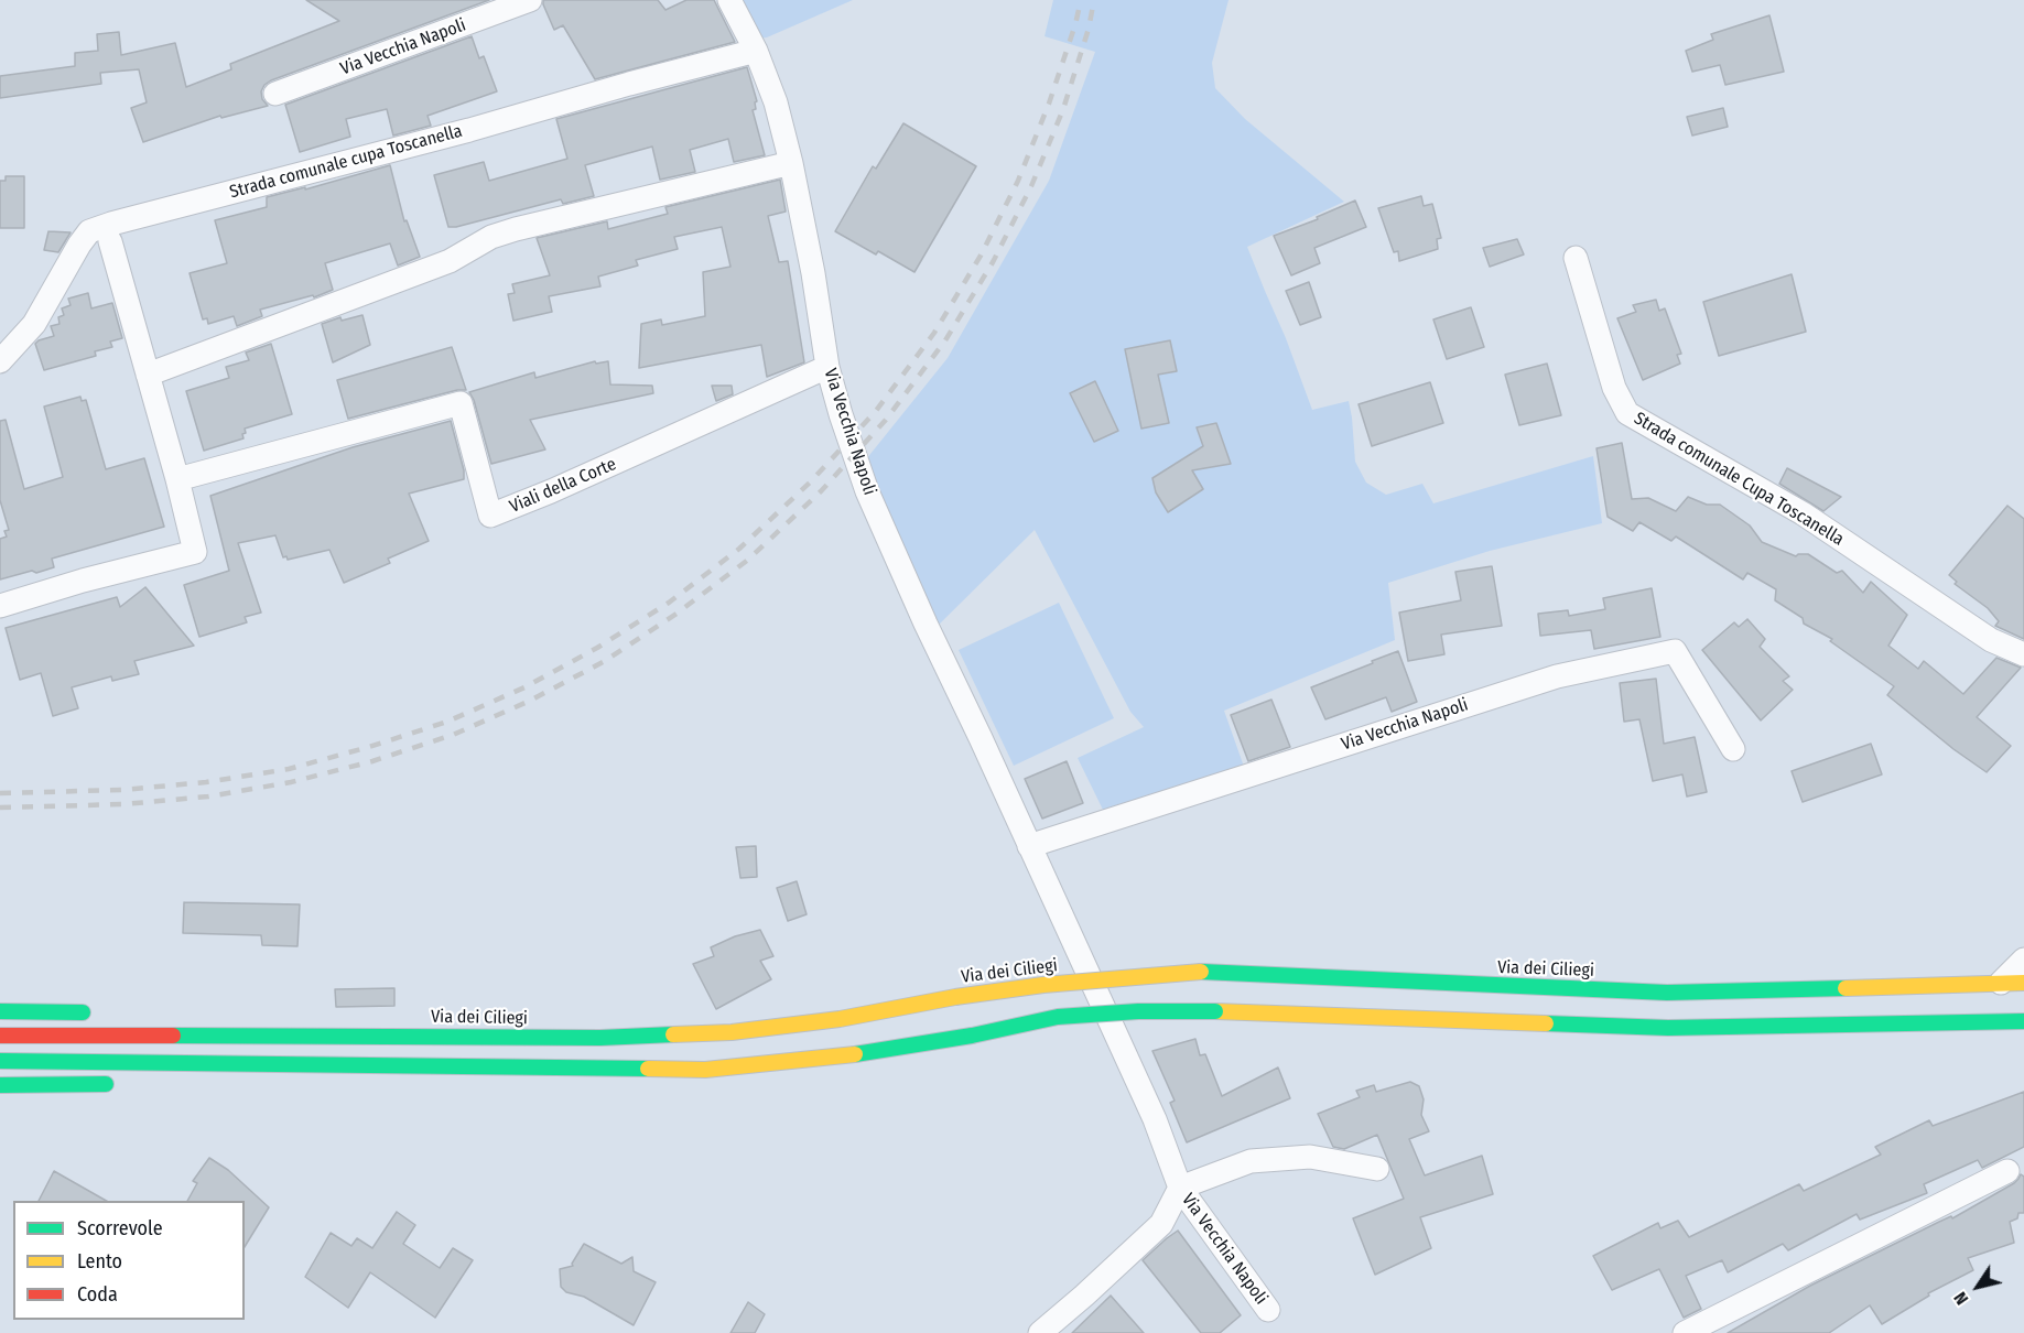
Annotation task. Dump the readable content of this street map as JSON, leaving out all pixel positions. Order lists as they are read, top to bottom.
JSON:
{
  "streets": {
    "main road": ["Via dei Ciliegi"],
    "street": [
      "Via Vecchia Napoli",
      "Strada comunale cupa Toscanella",
      "Strada comunale Cupa Toscanella",
      "Viali della Corte"
    ]
  },
  "crossings": [
    ["Via Vecchia Napoli", "Strada comunale cupa Toscanella"],
    ["Via Vecchia Napoli", "Viali della Corte"]
  ],
  "legend": ["Scorrevole", "Lento", "Coda"],
  "north": "bottom left"
}
